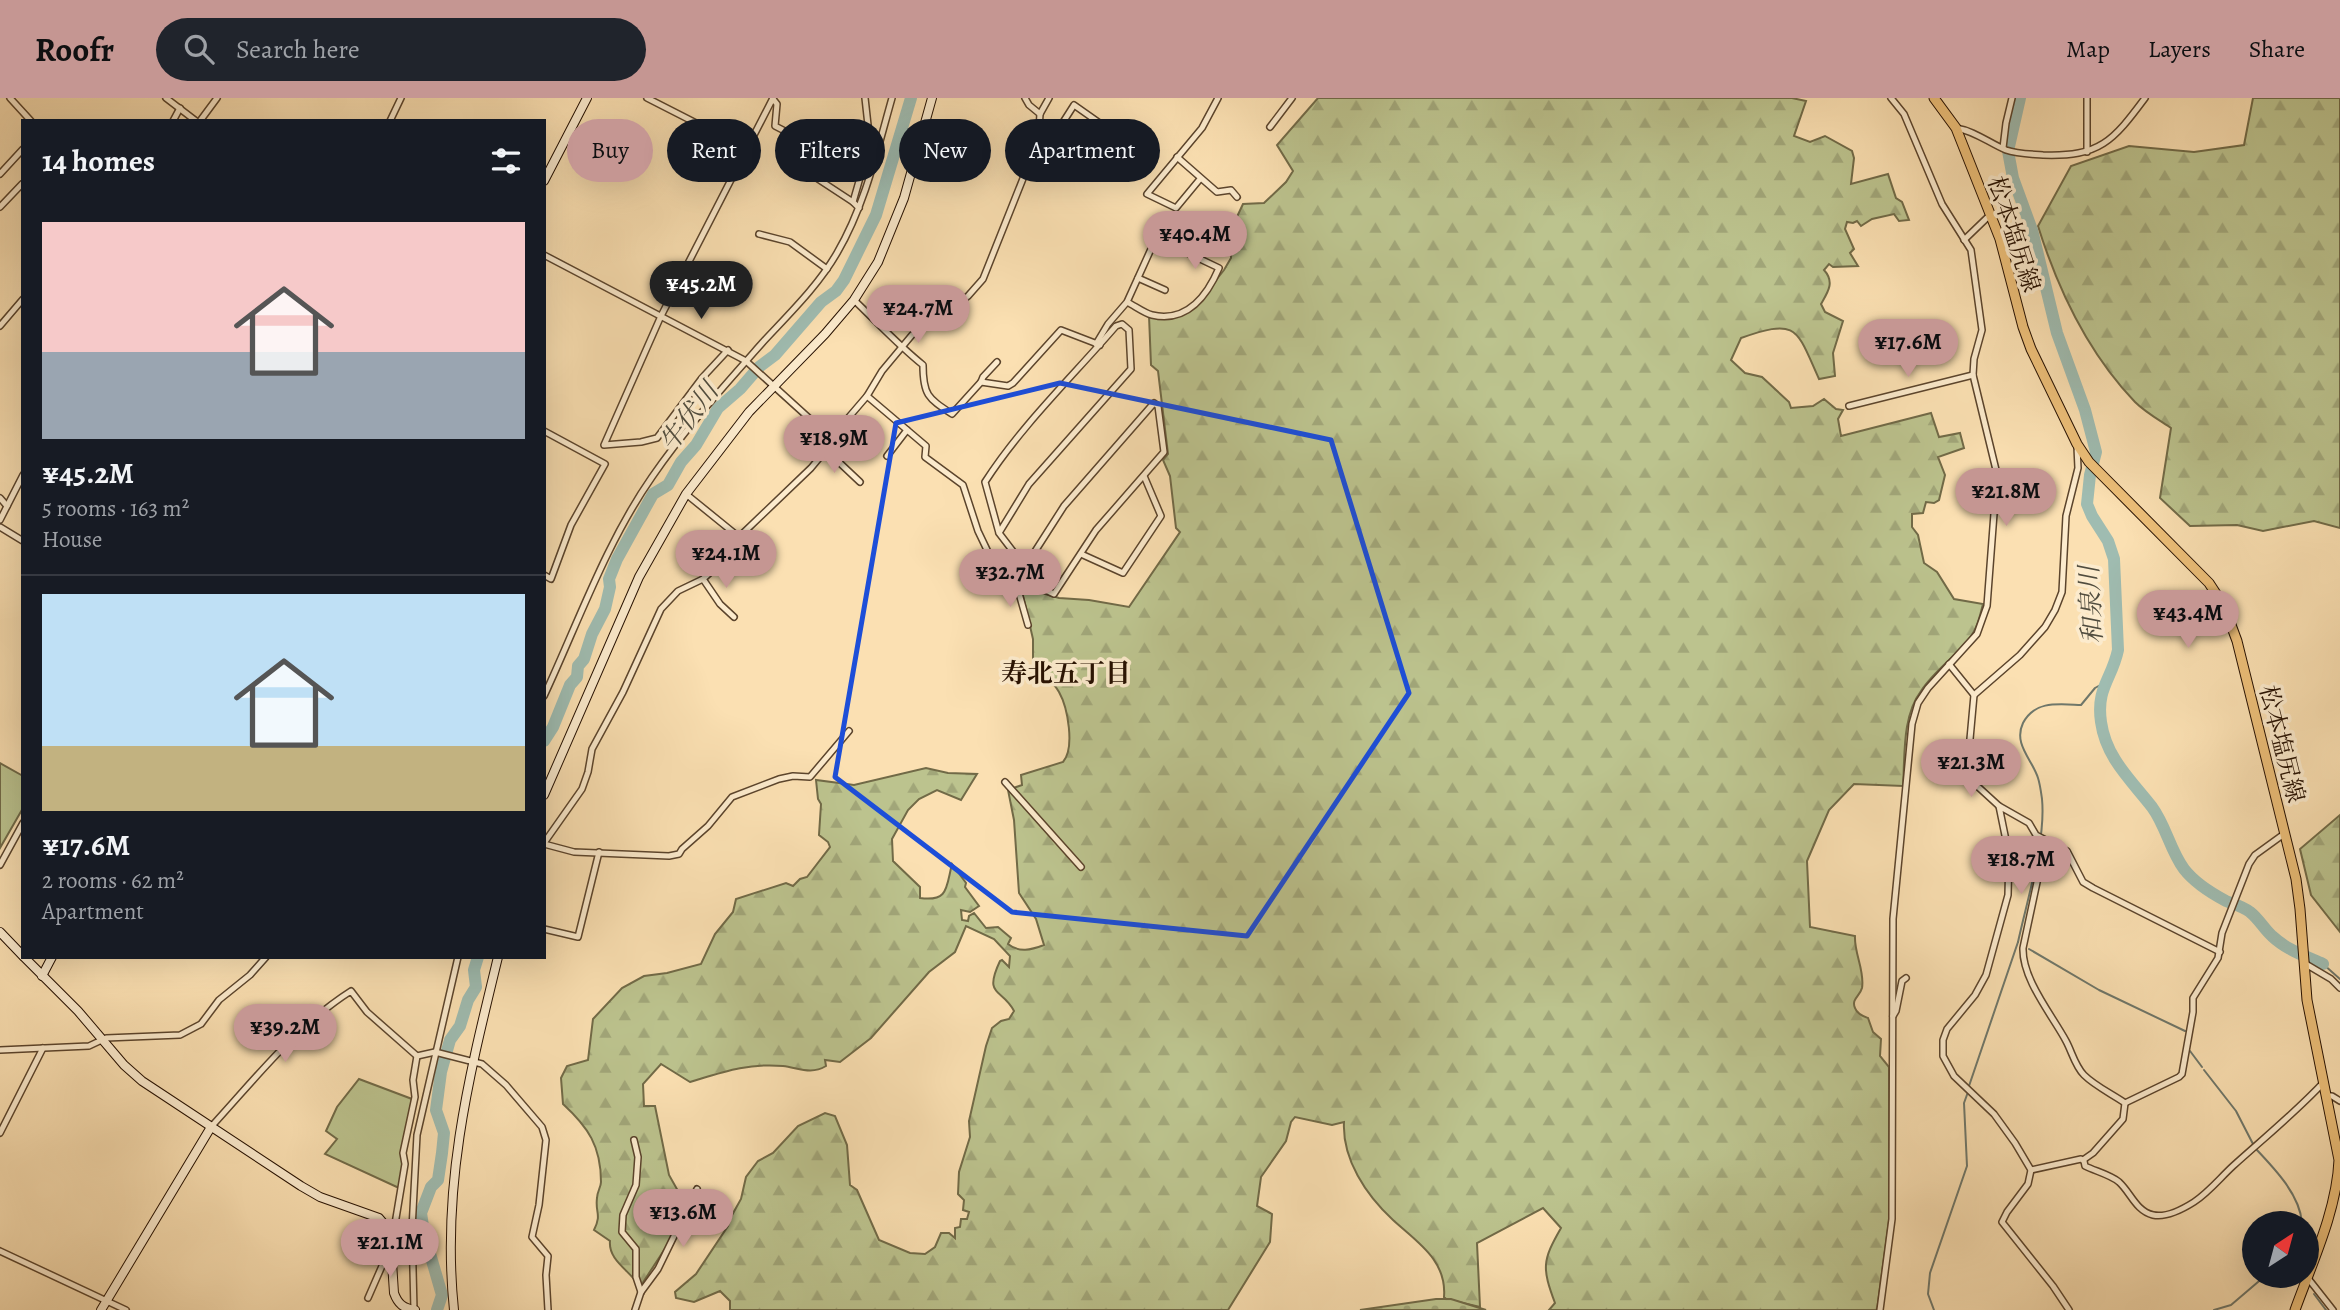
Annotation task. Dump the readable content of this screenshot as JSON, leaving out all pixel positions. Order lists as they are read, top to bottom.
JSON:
{
  "streets": {
    "main road": ["松本塩尻線"]
  },
  "districts": ["寿北五丁目"],
  "water": ["牛伏川", "和泉川"],
  "north": "top right",
  "page": {
    "header": "Roofr",
    "search": "Search here",
    "nav": ["Map", "Layers", "Share"],
    "chip": [
      "Buy",
      "Rent",
      "Filters",
      "New",
      "Apartment"
    ],
    "heading": "14 homes",
    "list": [
      {
        "name": "¥45.2M",
        "note": "5 rooms · 163 m² · House"
      },
      {
        "name": "¥17.6M",
        "note": "2 rooms · 62 m² · Apartment"
      }
    ],
    "price": [
      "¥40.4M",
      "¥45.2M",
      "¥24.7M",
      "¥17.6M",
      "¥18.9M",
      "¥21.8M",
      "¥24.1M",
      "¥32.7M",
      "¥43.4M",
      "¥21.3M",
      "¥18.7M",
      "¥39.2M",
      "¥13.6M",
      "¥21.1M"
    ]
  }
}
